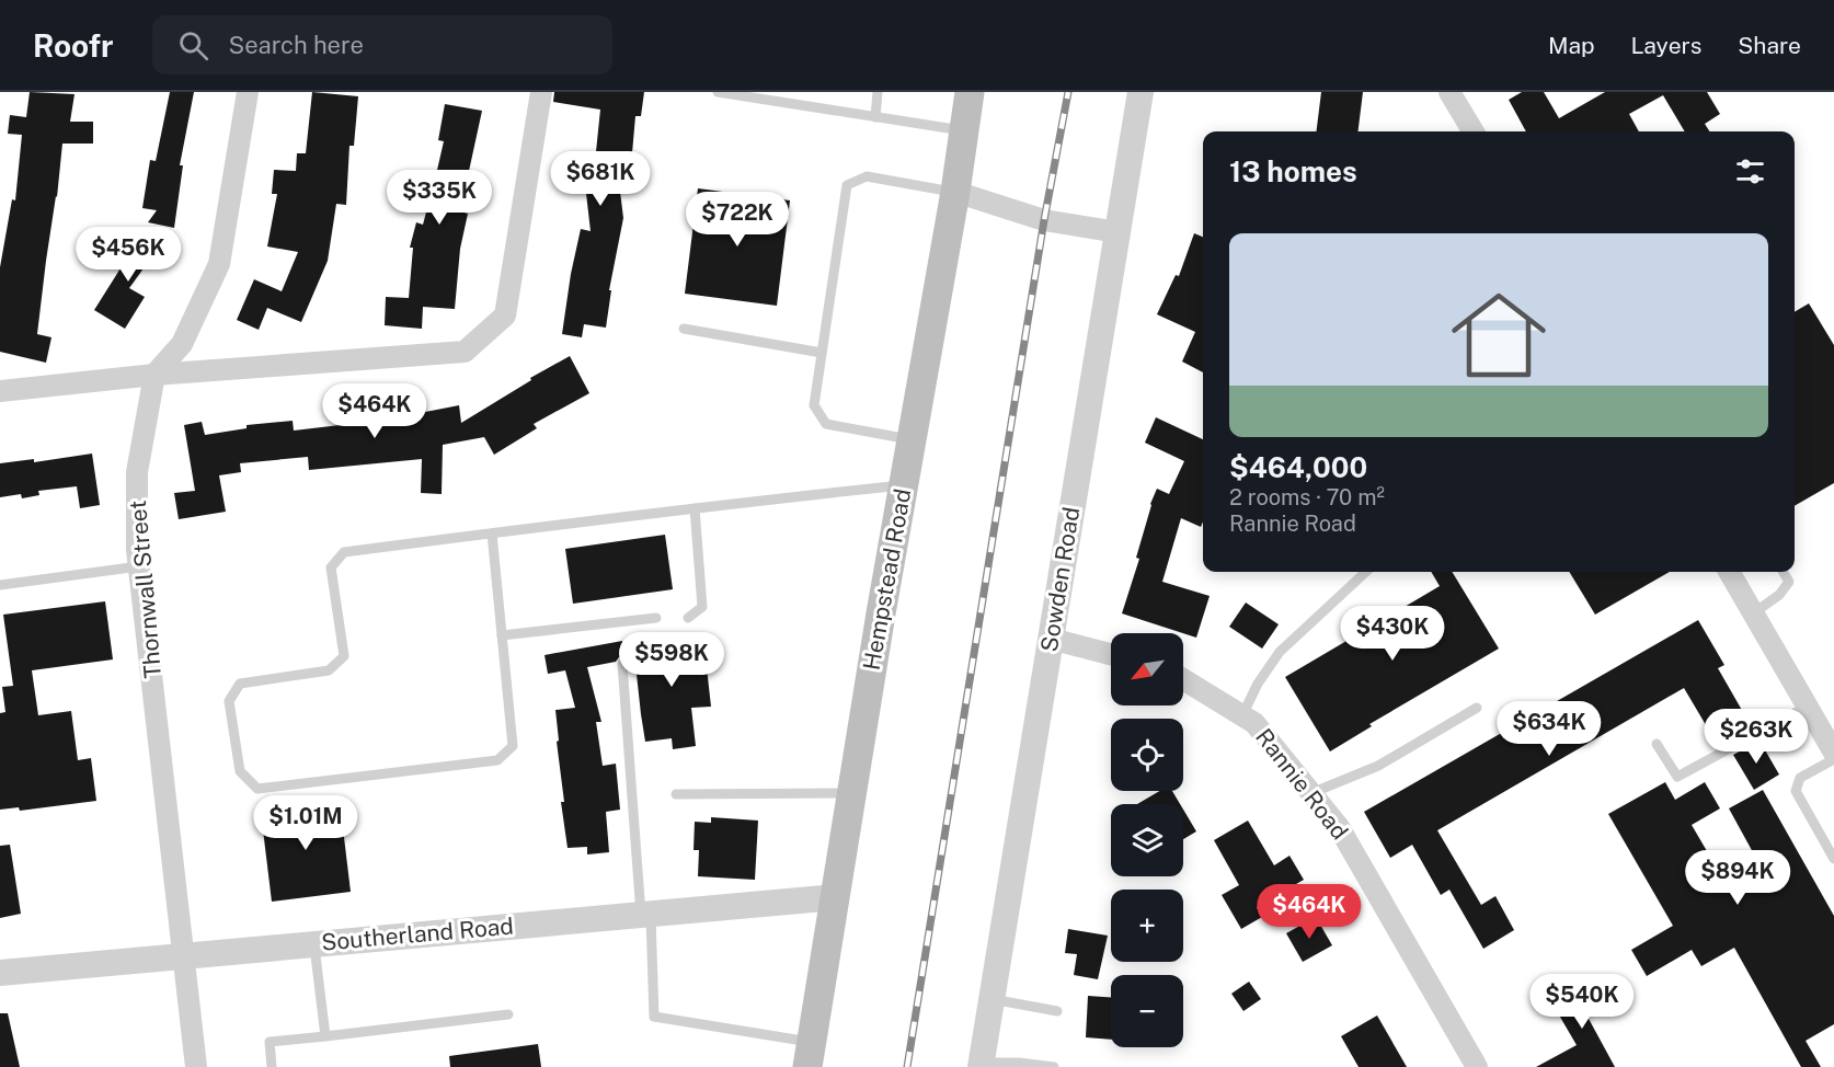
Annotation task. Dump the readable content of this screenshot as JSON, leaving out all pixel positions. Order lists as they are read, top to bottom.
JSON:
{
  "streets": {
    "main road": ["Hempstead Road"],
    "street": [
      "Sowden Road",
      "Thornwall Street",
      "Rannie Road",
      "Southerland Road"
    ]
  },
  "crossings": [
    ["Hempstead Road", "Southerland Road"],
    ["Thornwall Street", "Southerland Road"]
  ],
  "north": "bottom left",
  "page": {
    "header": "Roofr",
    "search": "Search here",
    "nav": ["Map", "Layers", "Share"],
    "heading": "13 homes",
    "price": [
      "$681K",
      "$335K",
      "$722K",
      "$456K",
      "$464K",
      "$430K",
      "$598K",
      "$634K",
      "$263K",
      "$1.01M",
      "$894K",
      "$464K",
      "$540K"
    ],
    "list": [
      {
        "name": "$464,000",
        "note": "2 rooms · 70 m² · Rannie Road"
      }
    ],
    "map_buttons": ["+", "−"]
  }
}
